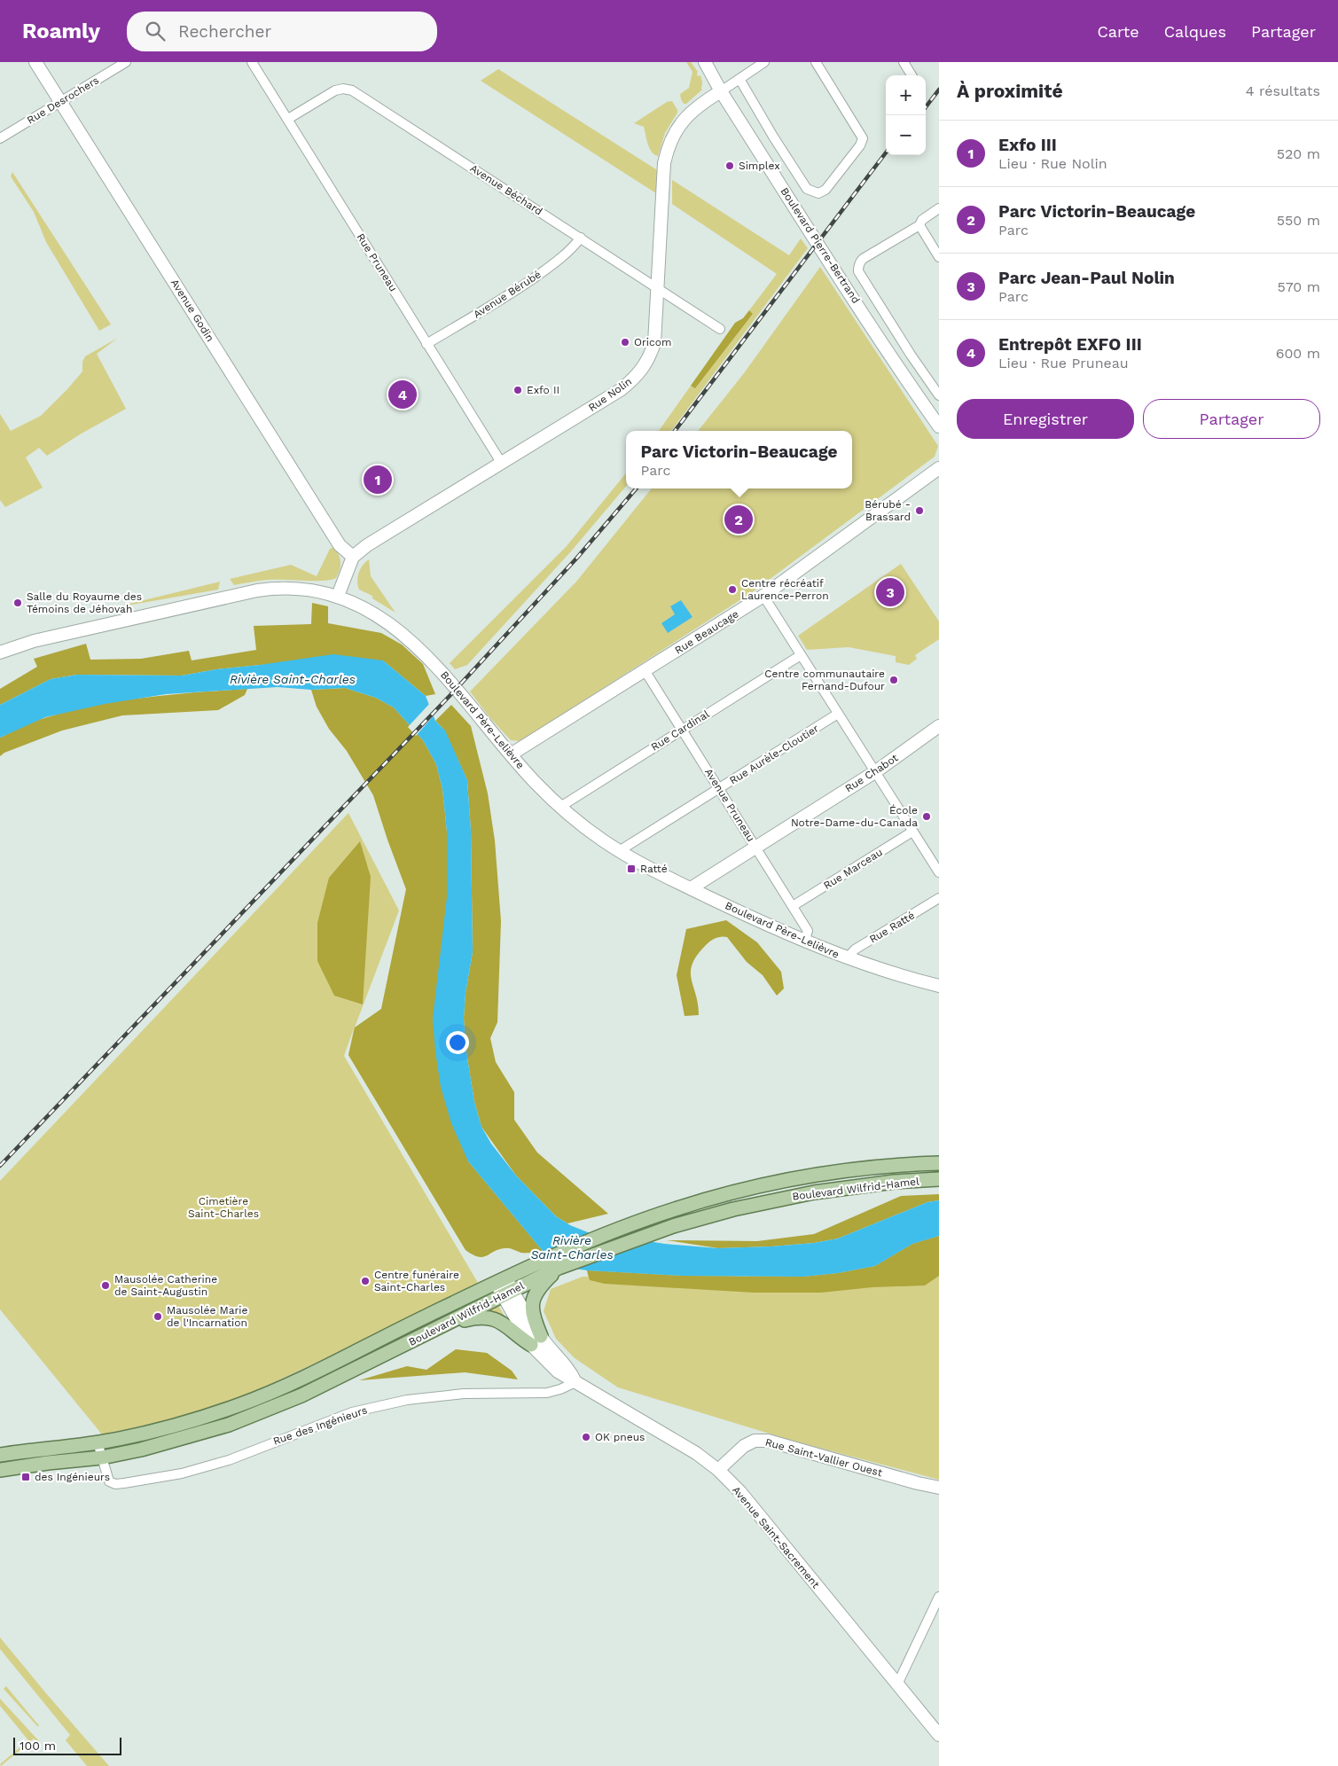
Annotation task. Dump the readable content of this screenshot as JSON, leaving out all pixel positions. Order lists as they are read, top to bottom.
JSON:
{
  "streets": {
    "main road": ["Boulevard Wilfrid-Hamel"],
    "street": [
      "Rue Desrochers",
      "Avenue Béchard",
      "Boulevard Pierre-Bertrand",
      "Rue Pruneau",
      "Avenue Bérubé",
      "Avenue Godin",
      "Rue Nolin",
      "Rue Beaucage",
      "Boulevard Père-Lelièvre",
      "Rue Cardinal",
      "Rue Aurèle-Cloutier",
      "Rue Chabot",
      "Avenue Pruneau",
      "Rue Marceau",
      "Rue Ratté",
      "Rue des Ingénieurs",
      "Rue Saint-Vallier Ouest",
      "Avenue Saint-Sacrement"
    ]
  },
  "crossings": [
    ["Rue Desrochers", "Avenue Godin"],
    ["Avenue Béchard", "Rue Pruneau"],
    ["Avenue Béchard", "Avenue Bérubé"],
    ["Avenue Béchard", "Rue Nolin"],
    ["Boulevard Pierre-Bertrand", "Rue Nolin"],
    ["Rue Pruneau", "Avenue Bérubé"],
    ["Rue Pruneau", "Rue Nolin"],
    ["Avenue Godin", "Rue Nolin"],
    ["Rue Beaucage", "Boulevard Père-Lelièvre"],
    ["Rue Beaucage", "Avenue Pruneau"],
    ["Boulevard Père-Lelièvre", "Rue Cardinal"],
    ["Boulevard Père-Lelièvre", "Rue Aurèle-Cloutier"],
    ["Boulevard Père-Lelièvre", "Rue Chabot"],
    ["Boulevard Père-Lelièvre", "Avenue Pruneau"],
    ["Boulevard Père-Lelièvre", "Rue Ratté"],
    ["Rue Cardinal", "Avenue Pruneau"],
    ["Rue Aurèle-Cloutier", "Avenue Pruneau"],
    ["Rue Chabot", "Avenue Pruneau"],
    ["Avenue Pruneau", "Rue Marceau"],
    ["Boulevard Wilfrid-Hamel", "Rue des Ingénieurs"],
    ["Boulevard Wilfrid-Hamel", "Avenue Saint-Sacrement"],
    ["Rue des Ingénieurs", "Avenue Saint-Sacrement"],
    ["Rue Saint-Vallier Ouest", "Avenue Saint-Sacrement"]
  ],
  "water": ["Rivière Saint-Charles"],
  "parks": ["Cimetière Saint-Charles"],
  "places": {
    "other": [
      "Simplex",
      "Oricom",
      "Exfo II",
      "Bérubé - Brassard",
      "Centre récréatif Laurence-Perron",
      "Salle du Royaume des Témoins de Jéhovah",
      "Centre communautaire Fernand-Dufour",
      "École Notre-Dame-du-Canada",
      "Centre funéraire Saint-Charles",
      "Mausolée Catherine de Saint-Augustin",
      "Mausolée Marie de l'Incarnation",
      "OK pneus"
    ],
    "transit": ["Ratté", "des Ingénieurs"]
  },
  "scale_bar": "100 m",
  "page": {
    "header": "Roamly",
    "search": "Rechercher",
    "nav": ["Carte", "Calques", "Partager"],
    "heading": ["À proximité", "4 résultats"],
    "map_buttons": ["+", "−"],
    "list": [
      {
        "mark": "1",
        "name": "Exfo III",
        "note": "Lieu · Rue Nolin",
        "value": "520 m"
      },
      {
        "mark": "2",
        "name": "Parc Victorin-Beaucage",
        "note": "Parc",
        "value": "550 m"
      },
      {
        "mark": "3",
        "name": "Parc Jean-Paul Nolin",
        "note": "Parc",
        "value": "570 m"
      },
      {
        "mark": "4",
        "name": "Entrepôt EXFO III",
        "note": "Lieu · Rue Pruneau",
        "value": "600 m"
      }
    ],
    "pins": [
      "4",
      "1",
      "2",
      "3"
    ],
    "buttons": ["Enregistrer", "Partager"],
    "popup": ["Parc Victorin-Beaucage", "Parc"],
    "scale": "100 m"
  }
}
